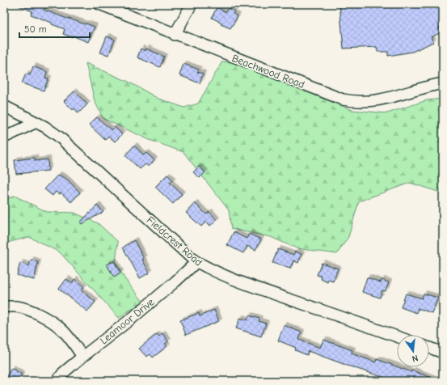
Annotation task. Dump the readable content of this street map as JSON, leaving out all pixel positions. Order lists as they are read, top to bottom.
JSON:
{
  "streets": {
    "street": ["Beachwood Road", "Fieldcrest Road", "Leamoor Drive"]
  },
  "crossings": [
    ["Fieldcrest Road", "Leamoor Drive"]
  ],
  "scale_bar": "50 m",
  "north": "bottom"
}
